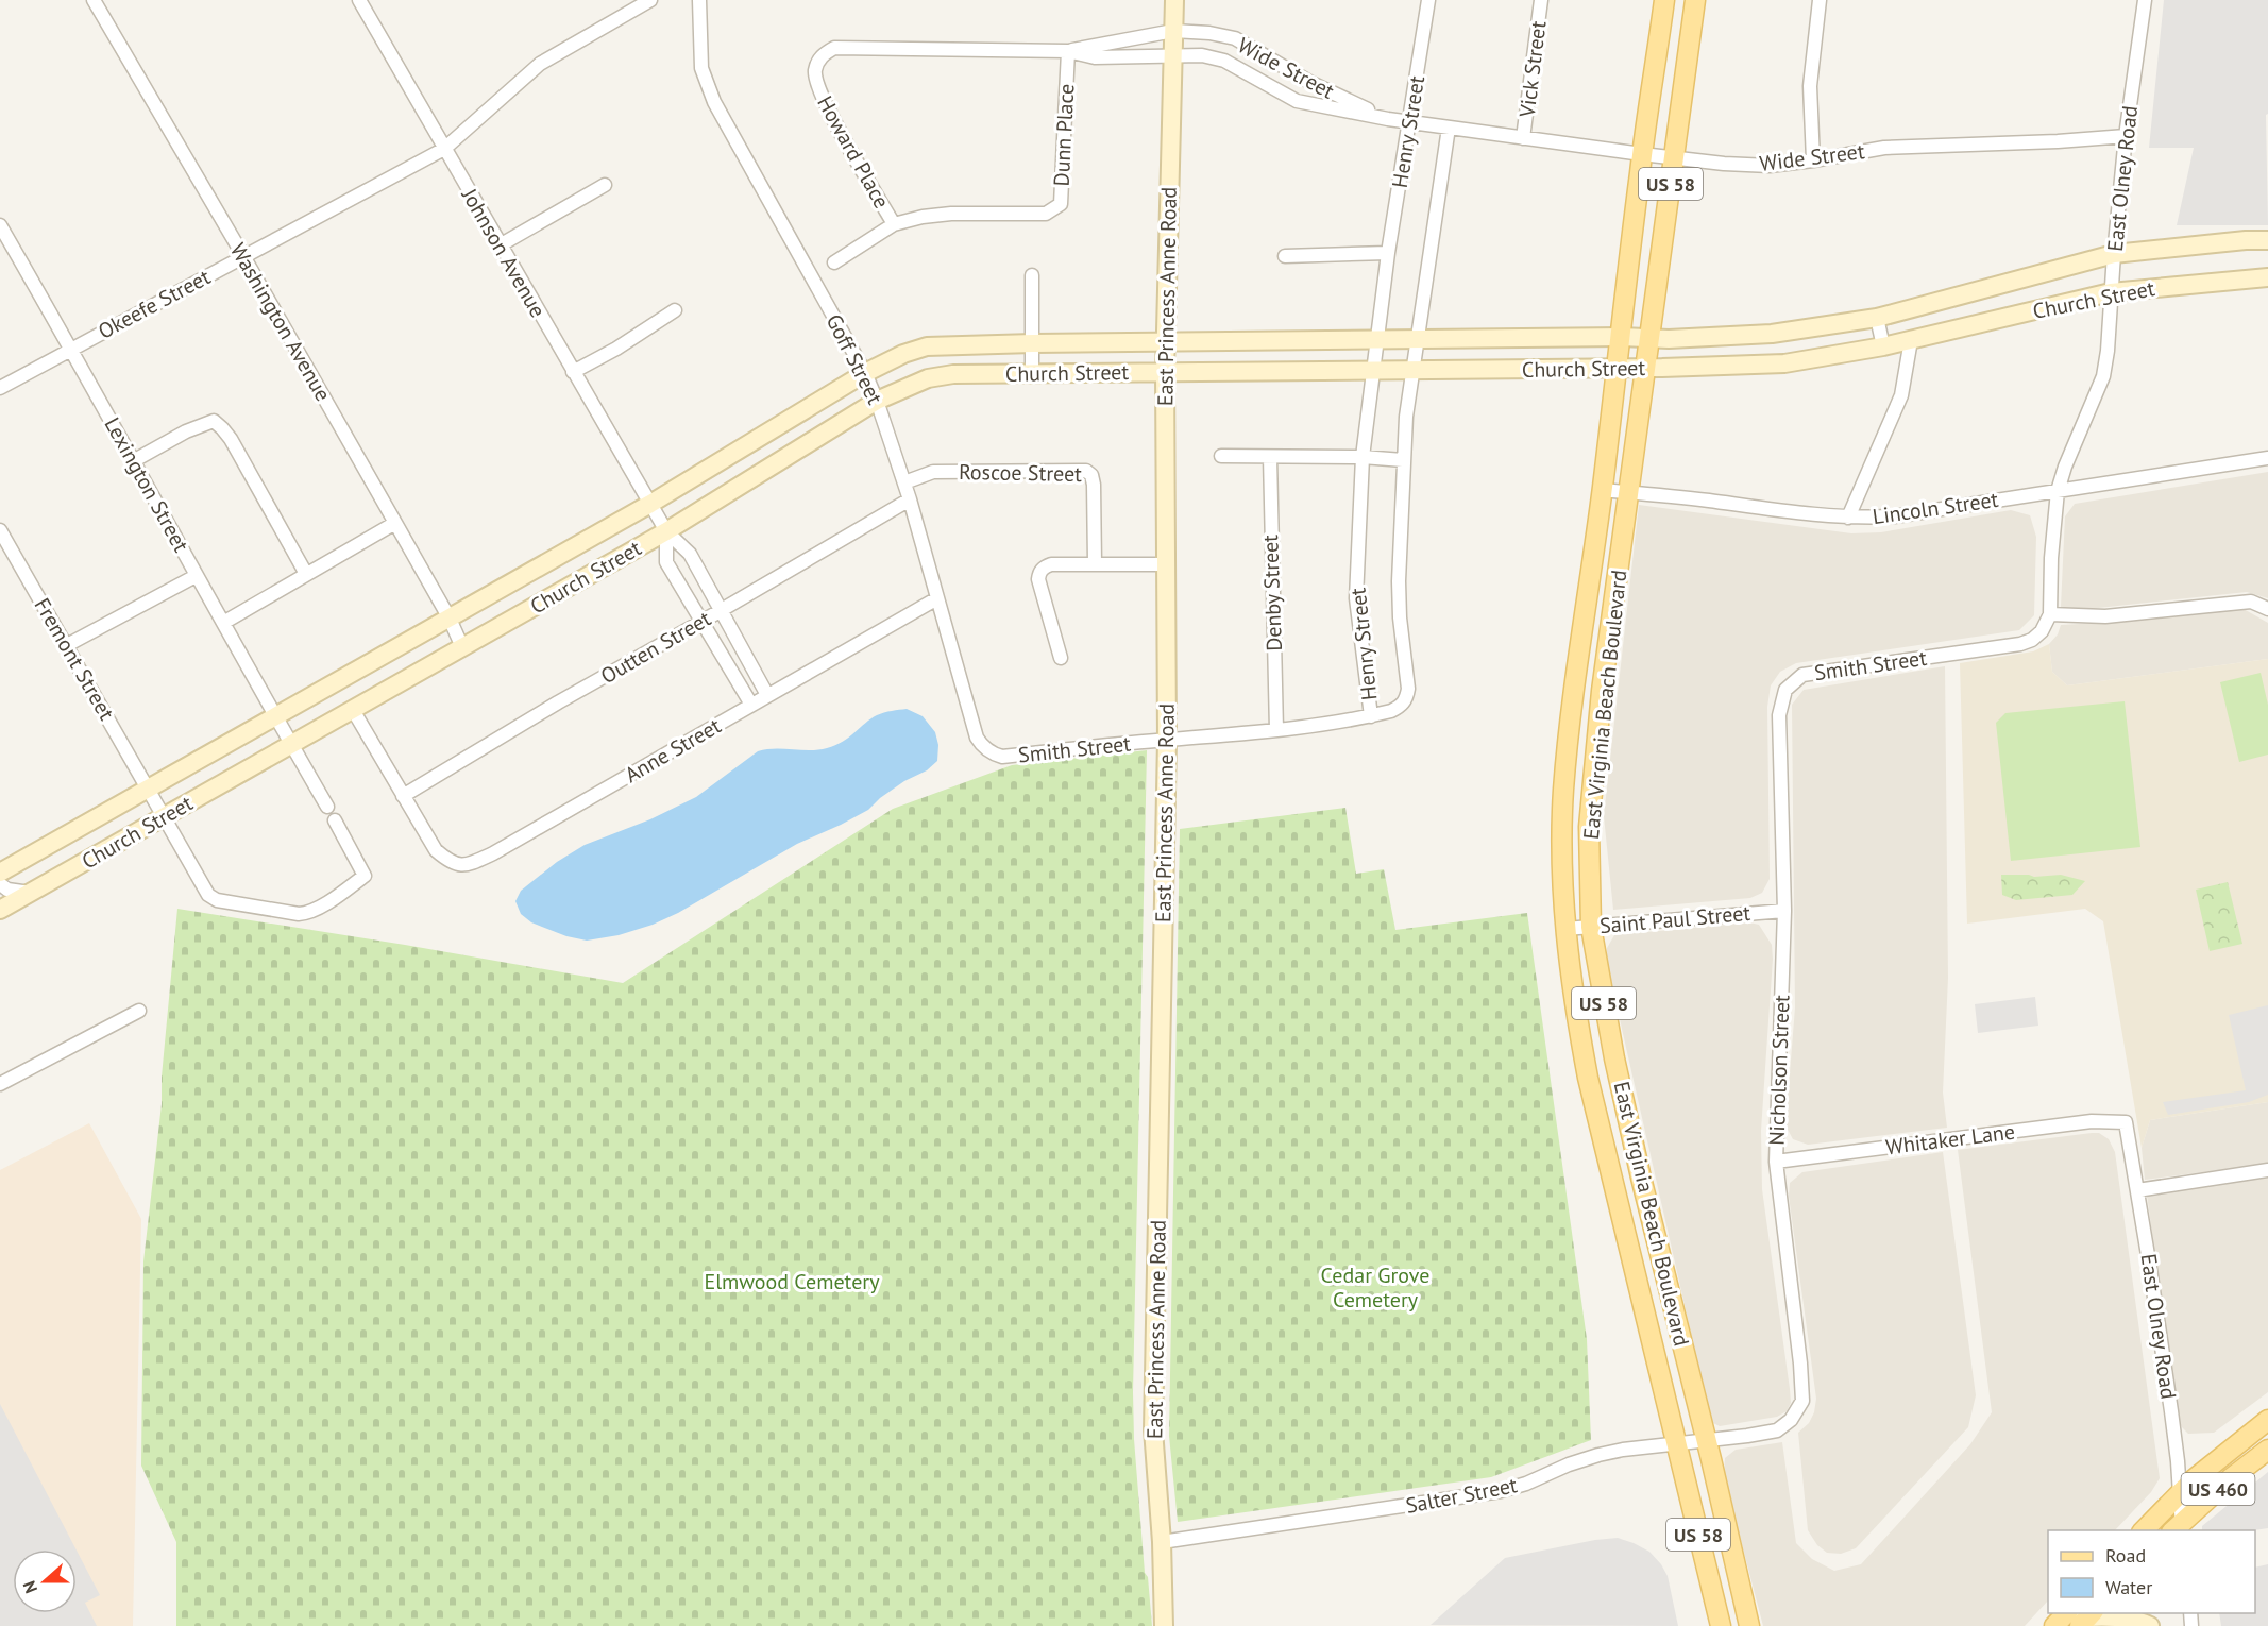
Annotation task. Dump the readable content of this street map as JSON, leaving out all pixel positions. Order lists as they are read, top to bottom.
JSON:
{
  "streets": {
    "main road": [
      "US 58",
      "East Princess Anne Road",
      "Church Street",
      "East Virginia Beach Boulevard",
      "US 460"
    ],
    "street": [
      "Wide Street",
      "Vick Street",
      "Henry Street",
      "Dunn Place",
      "Howard Place",
      "East Olney Road",
      "Johnson Avenue",
      "Okeefe Street",
      "Washington Avenue",
      "Goff Street",
      "Roscoe Street",
      "Lexington Street",
      "Lincoln Street",
      "Denby Street",
      "Outten Street",
      "Fremont Street",
      "Smith Street",
      "Anne Street",
      "Saint Paul Street",
      "Nicholson Street",
      "Whitaker Lane",
      "Salter Street"
    ]
  },
  "crossings": [
    ["Wide Street", "Vick Street"],
    ["Wide Street", "Henry Street"],
    ["Wide Street", "Dunn Place"],
    ["Wide Street", "Howard Place"],
    ["Wide Street", "East Olney Road"],
    ["Wide Street", "East Princess Anne Road"],
    ["Wide Street", "East Virginia Beach Boulevard"],
    ["Henry Street", "Church Street"],
    ["Henry Street", "Smith Street"],
    ["Dunn Place", "Howard Place"],
    ["East Olney Road", "Church Street"],
    ["East Olney Road", "Lincoln Street"],
    ["East Olney Road", "Smith Street"],
    ["East Olney Road", "Whitaker Lane"],
    ["East Olney Road", "US 460"],
    ["Johnson Avenue", "Church Street"],
    ["Johnson Avenue", "Okeefe Street"],
    ["East Princess Anne Road", "Church Street"],
    ["East Princess Anne Road", "Smith Street"],
    ["East Princess Anne Road", "Salter Street"],
    ["Church Street", "Washington Avenue"],
    ["Church Street", "Goff Street"],
    ["Church Street", "Lexington Street"],
    ["Church Street", "Fremont Street"],
    ["Church Street", "East Virginia Beach Boulevard"],
    ["Church Street", "Anne Street"],
    ["Okeefe Street", "Washington Avenue"],
    ["Okeefe Street", "Lexington Street"],
    ["Goff Street", "Roscoe Street"],
    ["Goff Street", "Outten Street"],
    ["Goff Street", "Smith Street"],
    ["Goff Street", "Anne Street"],
    ["Lincoln Street", "East Virginia Beach Boulevard"],
    ["Denby Street", "Smith Street"],
    ["Outten Street", "Anne Street"],
    ["Smith Street", "Nicholson Street"],
    ["East Virginia Beach Boulevard", "Saint Paul Street"],
    ["East Virginia Beach Boulevard", "Salter Street"],
    ["Saint Paul Street", "Nicholson Street"],
    ["Nicholson Street", "Whitaker Lane"],
    ["Nicholson Street", "Salter Street"]
  ],
  "parks": ["Cedar Grove Cemetery", "Elmwood Cemetery"],
  "legend": ["Road", "Water"],
  "north": "left"
}
